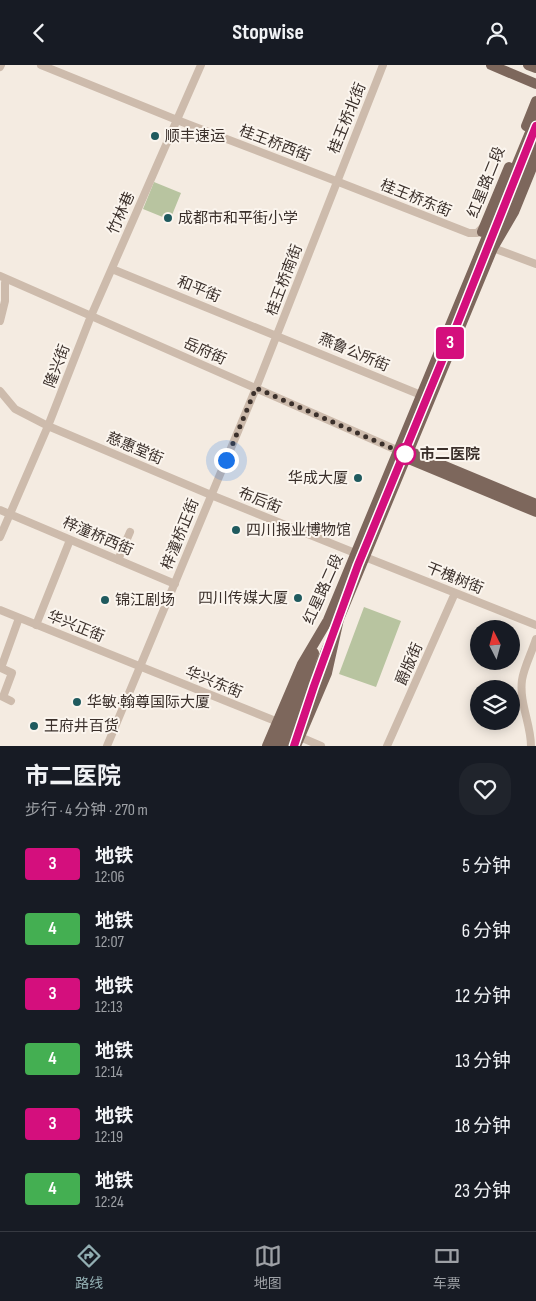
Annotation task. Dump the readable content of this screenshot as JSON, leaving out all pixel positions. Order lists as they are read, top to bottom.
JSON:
{
  "streets": {
    "main road": ["红星路二段"],
    "street": [
      "桂王桥北街",
      "桂王桥西街",
      "桂王桥东街",
      "竹林巷",
      "桂王桥南街",
      "和平街",
      "岳府街",
      "燕鲁公所街",
      "隆兴街",
      "慈惠堂街",
      "布后街",
      "梓潼桥正街",
      "梓潼桥西街",
      "干槐树街",
      "华兴正街",
      "爵版街",
      "华兴东街"
    ]
  },
  "crossings": [
    ["桂王桥北街", "桂王桥西街"],
    ["桂王桥北街", "桂王桥东街"],
    ["桂王桥北街", "桂王桥南街"],
    ["桂王桥西街", "桂王桥东街"],
    ["桂王桥西街", "竹林巷"],
    ["桂王桥西街", "桂王桥南街"],
    ["红星路二段", "桂王桥东街"],
    ["红星路二段", "岳府街"],
    ["红星路二段", "燕鲁公所街"],
    ["红星路二段", "布后街"],
    ["红星路二段", "干槐树街"],
    ["红星路二段", "华兴东街"],
    ["桂王桥东街", "桂王桥南街"],
    ["竹林巷", "和平街"],
    ["竹林巷", "岳府街"],
    ["竹林巷", "隆兴街"],
    ["桂王桥南街", "和平街"],
    ["桂王桥南街", "岳府街"],
    ["桂王桥南街", "燕鲁公所街"],
    ["桂王桥南街", "慈惠堂街"],
    ["桂王桥南街", "布后街"],
    ["桂王桥南街", "梓潼桥正街"],
    ["和平街", "燕鲁公所街"],
    ["岳府街", "隆兴街"],
    ["隆兴街", "慈惠堂街"],
    ["隆兴街", "梓潼桥西街"],
    ["慈惠堂街", "布后街"],
    ["慈惠堂街", "梓潼桥正街"],
    ["布后街", "梓潼桥正街"],
    ["布后街", "干槐树街"],
    ["梓潼桥正街", "梓潼桥西街"],
    ["梓潼桥正街", "华兴正街"],
    ["梓潼桥正街", "华兴东街"],
    ["干槐树街", "爵版街"],
    ["华兴正街", "华兴东街"]
  ],
  "places": [
    "顺丰速运",
    "成都市和平街小学",
    "市二医院",
    "华成大厦",
    "四川报业博物馆",
    "四川传媒大厦",
    "锦江剧场",
    "华敏·翰尊国际大厦",
    "王府井百货"
  ],
  "lines": ["metro line 3"],
  "north": "top",
  "page": {
    "header": "Stopwise",
    "on_map": "3",
    "heading": ["市二医院", "步行 · 4 分钟 · 270 m"],
    "list": [
      {
        "mark": "3",
        "name": "地铁",
        "note": "12:06",
        "value": "5 分钟"
      },
      {
        "mark": "4",
        "name": "地铁",
        "note": "12:07",
        "value": "6 分钟"
      },
      {
        "mark": "3",
        "name": "地铁",
        "note": "12:13",
        "value": "12 分钟"
      },
      {
        "mark": "4",
        "name": "地铁",
        "note": "12:14",
        "value": "13 分钟"
      },
      {
        "mark": "3",
        "name": "地铁",
        "note": "12:19",
        "value": "18 分钟"
      },
      {
        "mark": "4",
        "name": "地铁",
        "note": "12:24",
        "value": "23 分钟"
      }
    ],
    "tabs": ["路线", "地图", "车票"]
  }
}
